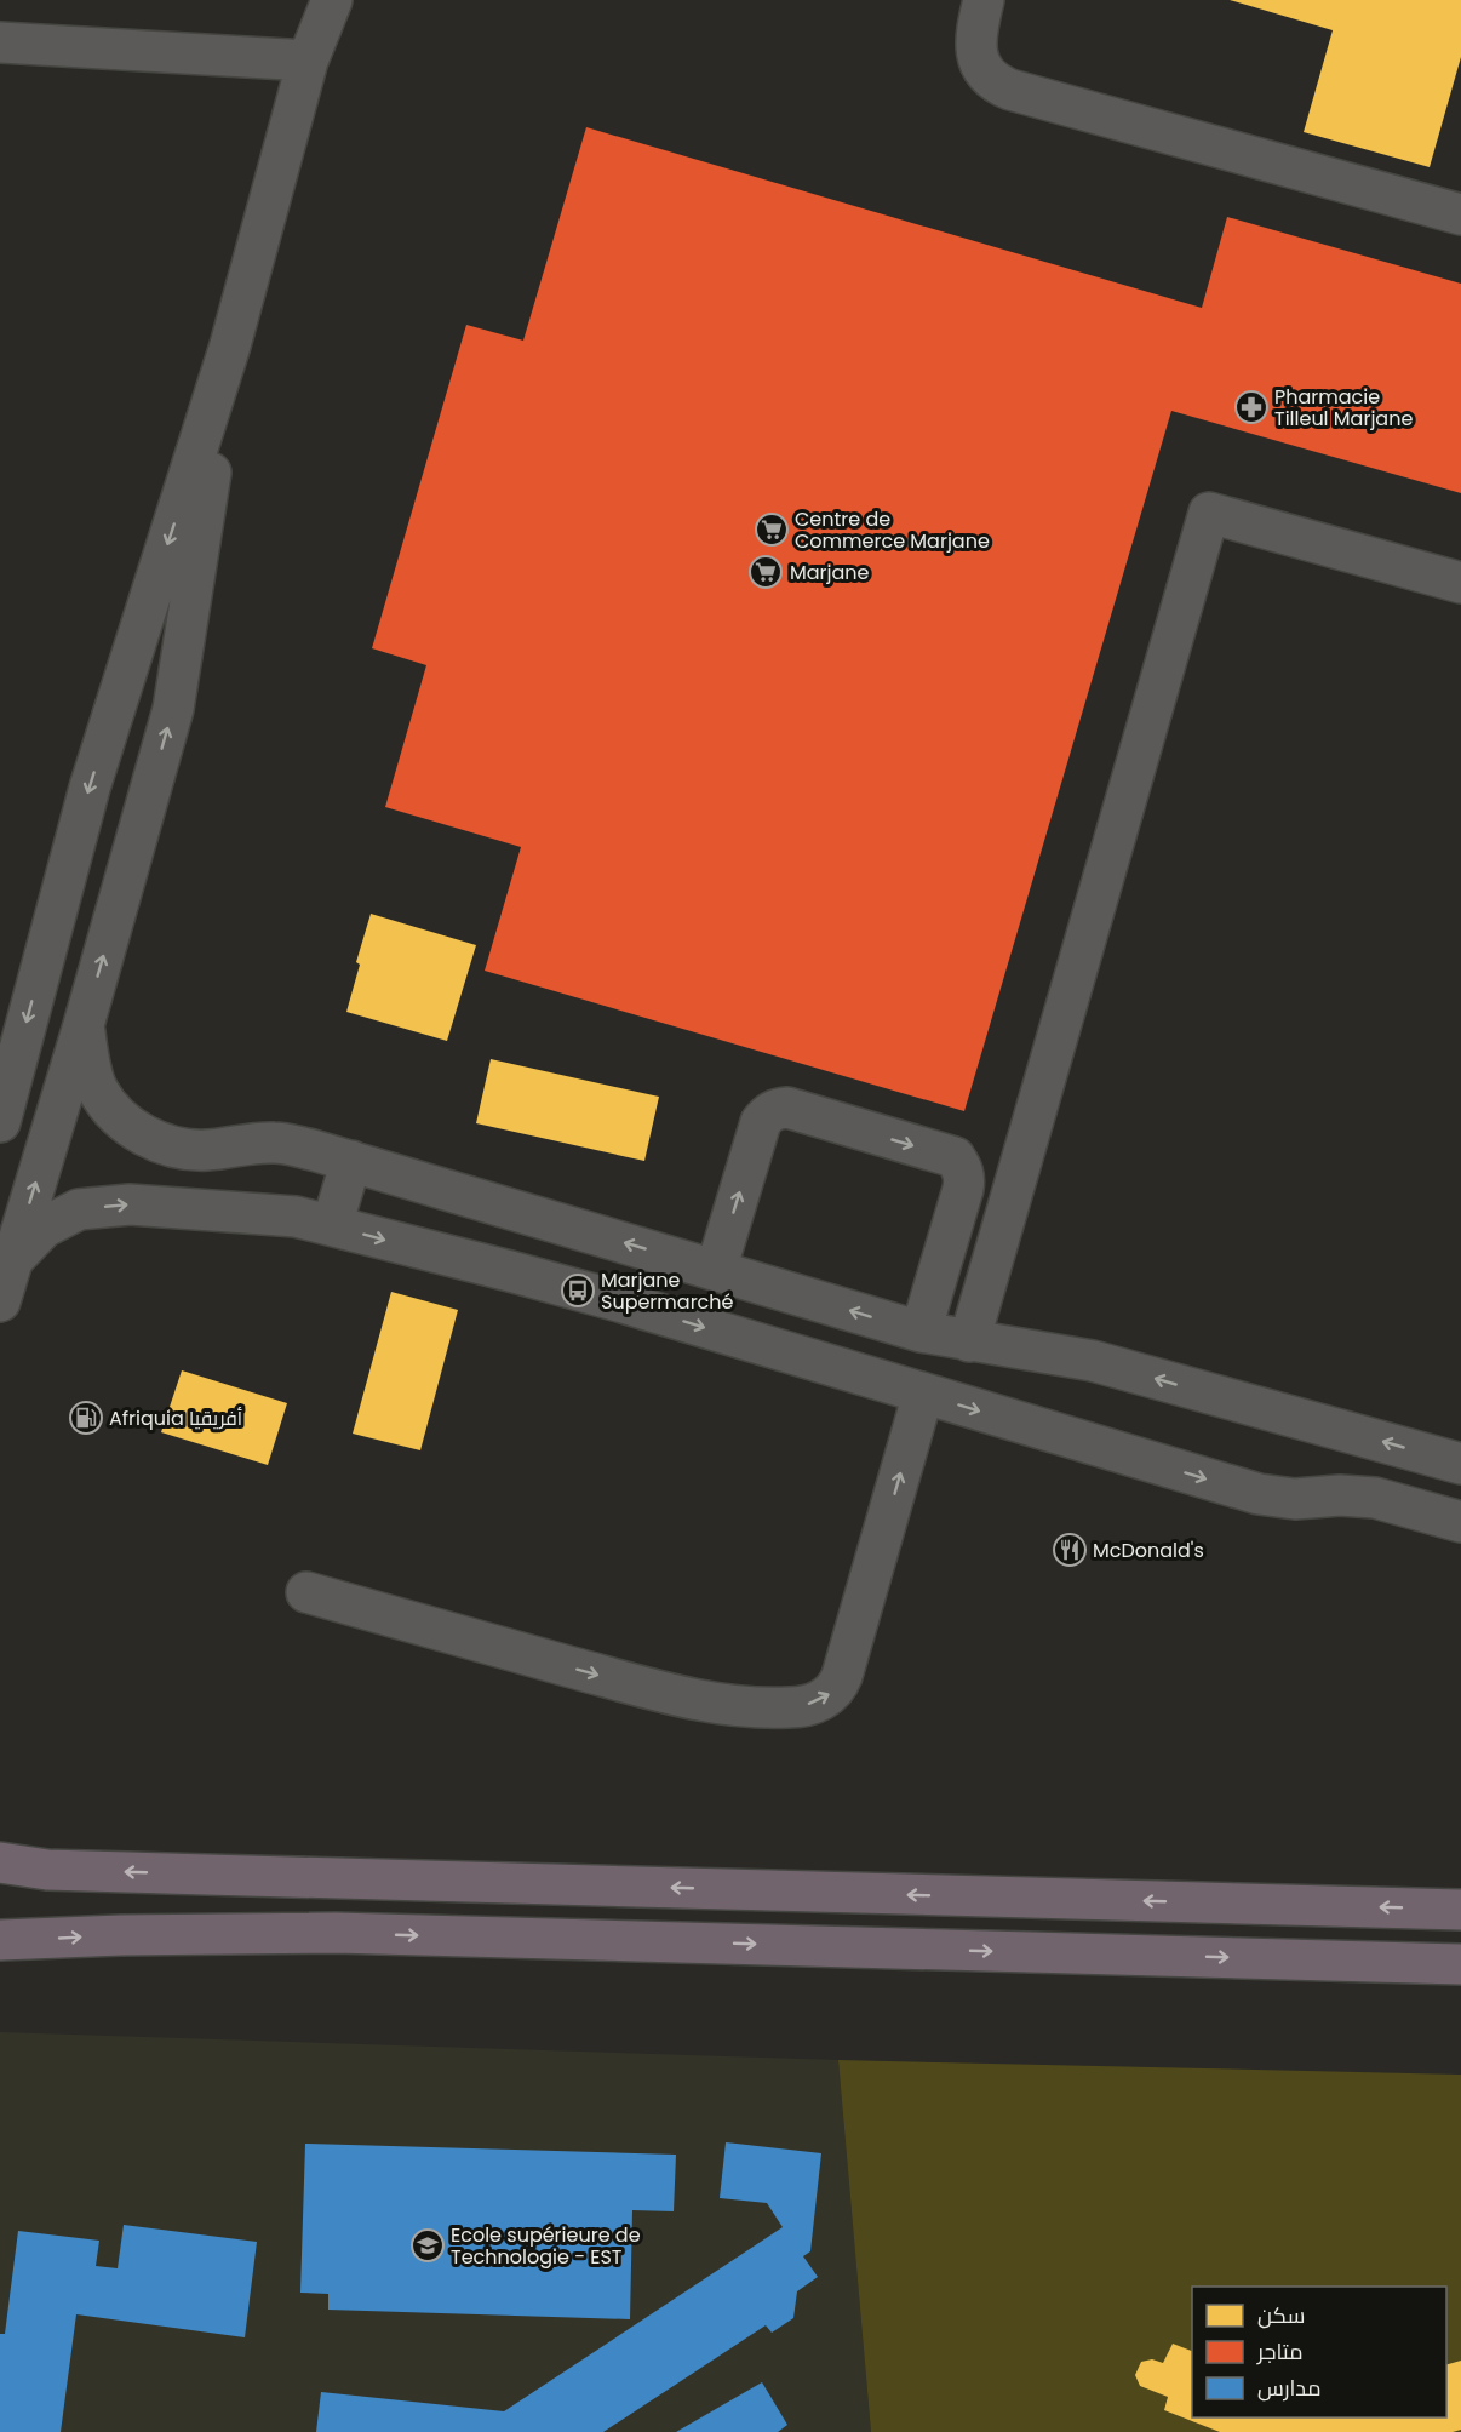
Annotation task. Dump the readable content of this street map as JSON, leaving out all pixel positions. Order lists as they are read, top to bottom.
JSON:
{
  "places": {
    "pharmacy": ["Pharmacie Tilleul Marjane"],
    "supermarket": ["Centre de Commerce Marjane", "Marjane"],
    "bus stop": ["Marjane Supermarché"],
    "fuel station": ["Afriquia أفريقيا"],
    "restaurant": ["McDonald's"],
    "school or university": ["Ecole supérieure de Technologie - EST"]
  },
  "legend": ["سكن", "متاجر", "مدارس"]
}
